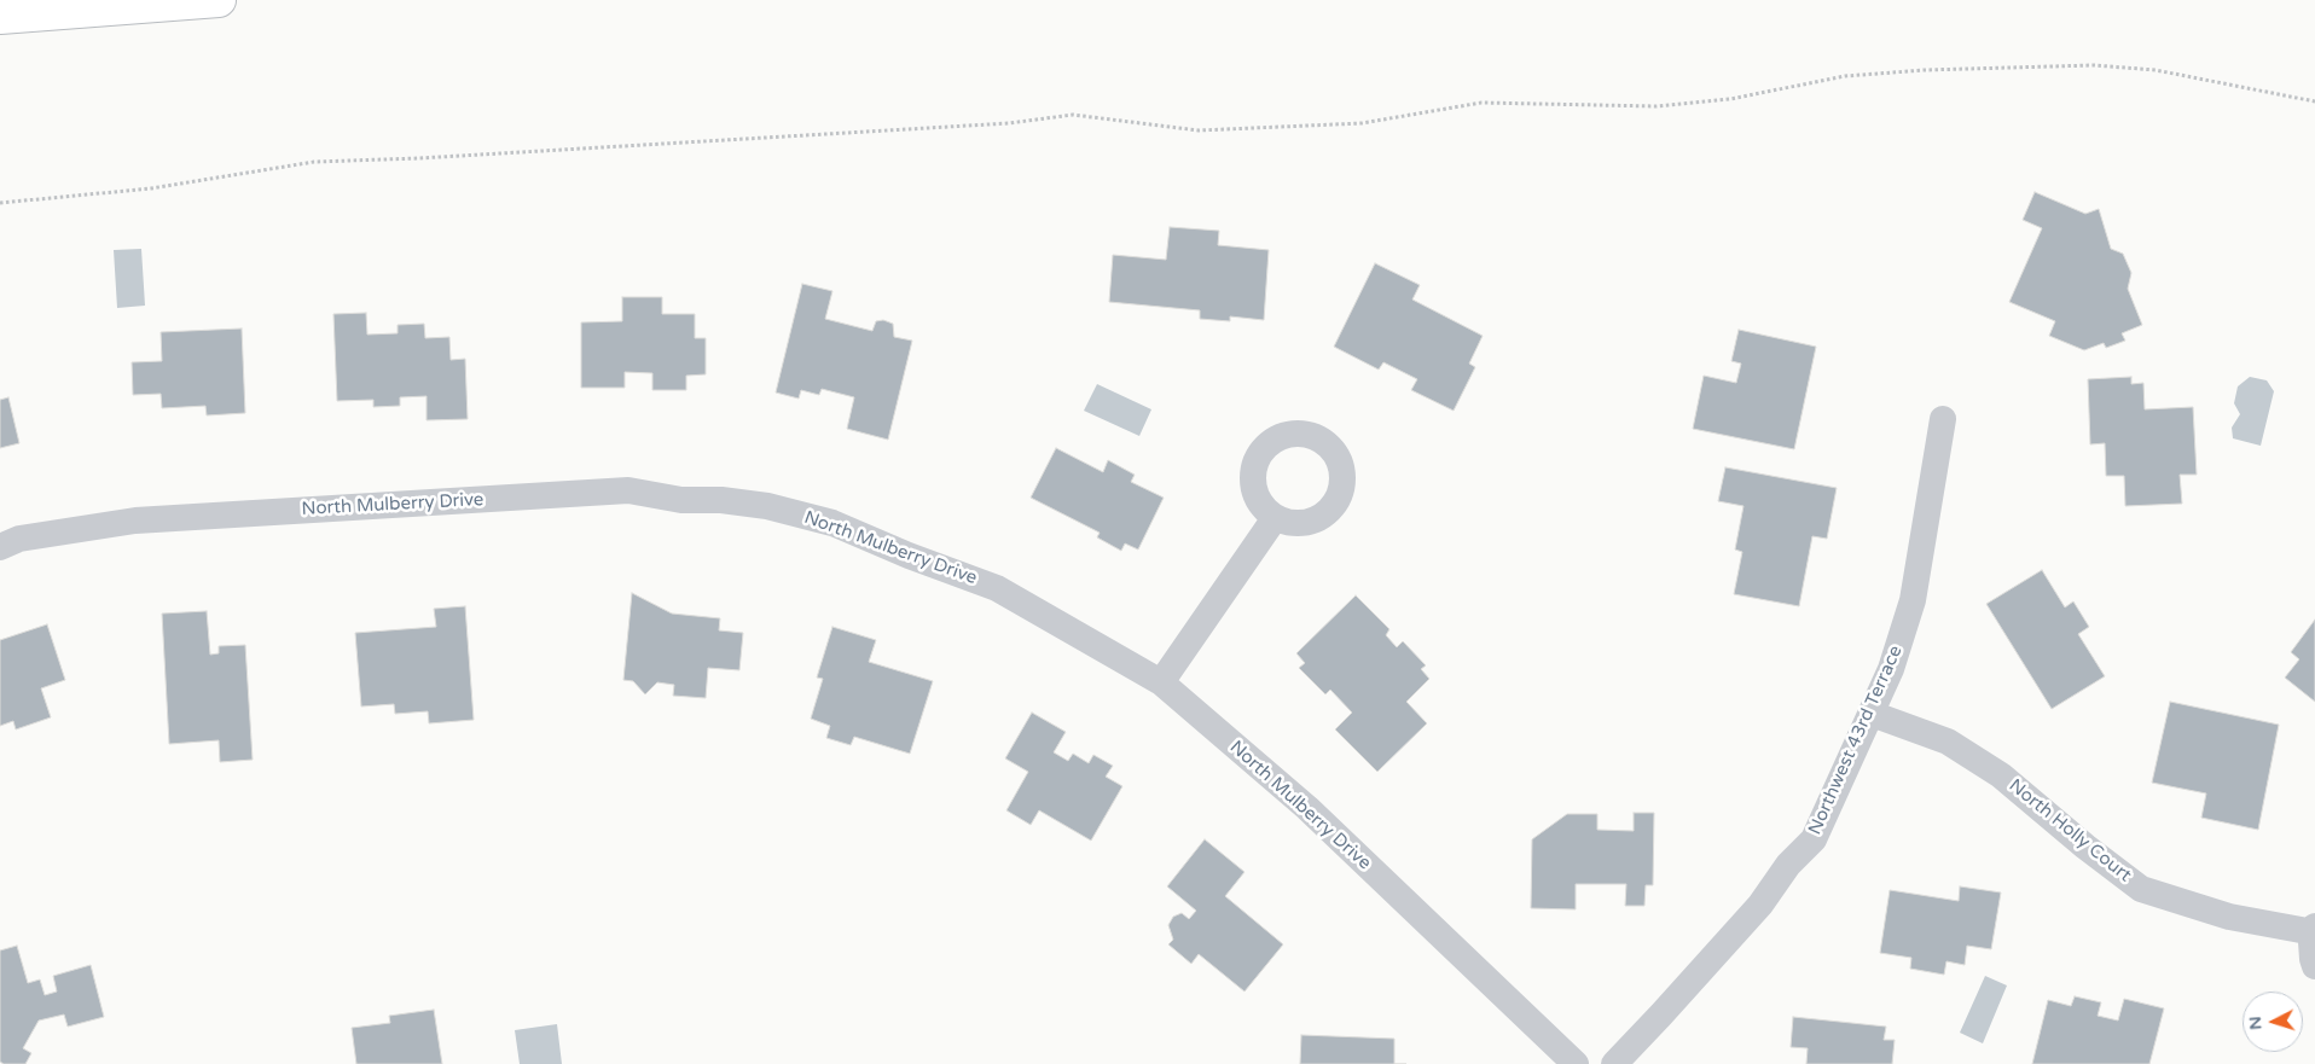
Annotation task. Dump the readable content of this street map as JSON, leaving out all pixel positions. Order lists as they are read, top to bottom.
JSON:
{
  "streets": {
    "street": ["North Mulberry Drive", "Northwest 43rd Terrace", "North Holly Court"]
  },
  "crossings": [
    ["Northwest 43rd Terrace", "North Holly Court"]
  ],
  "north": "left"
}
